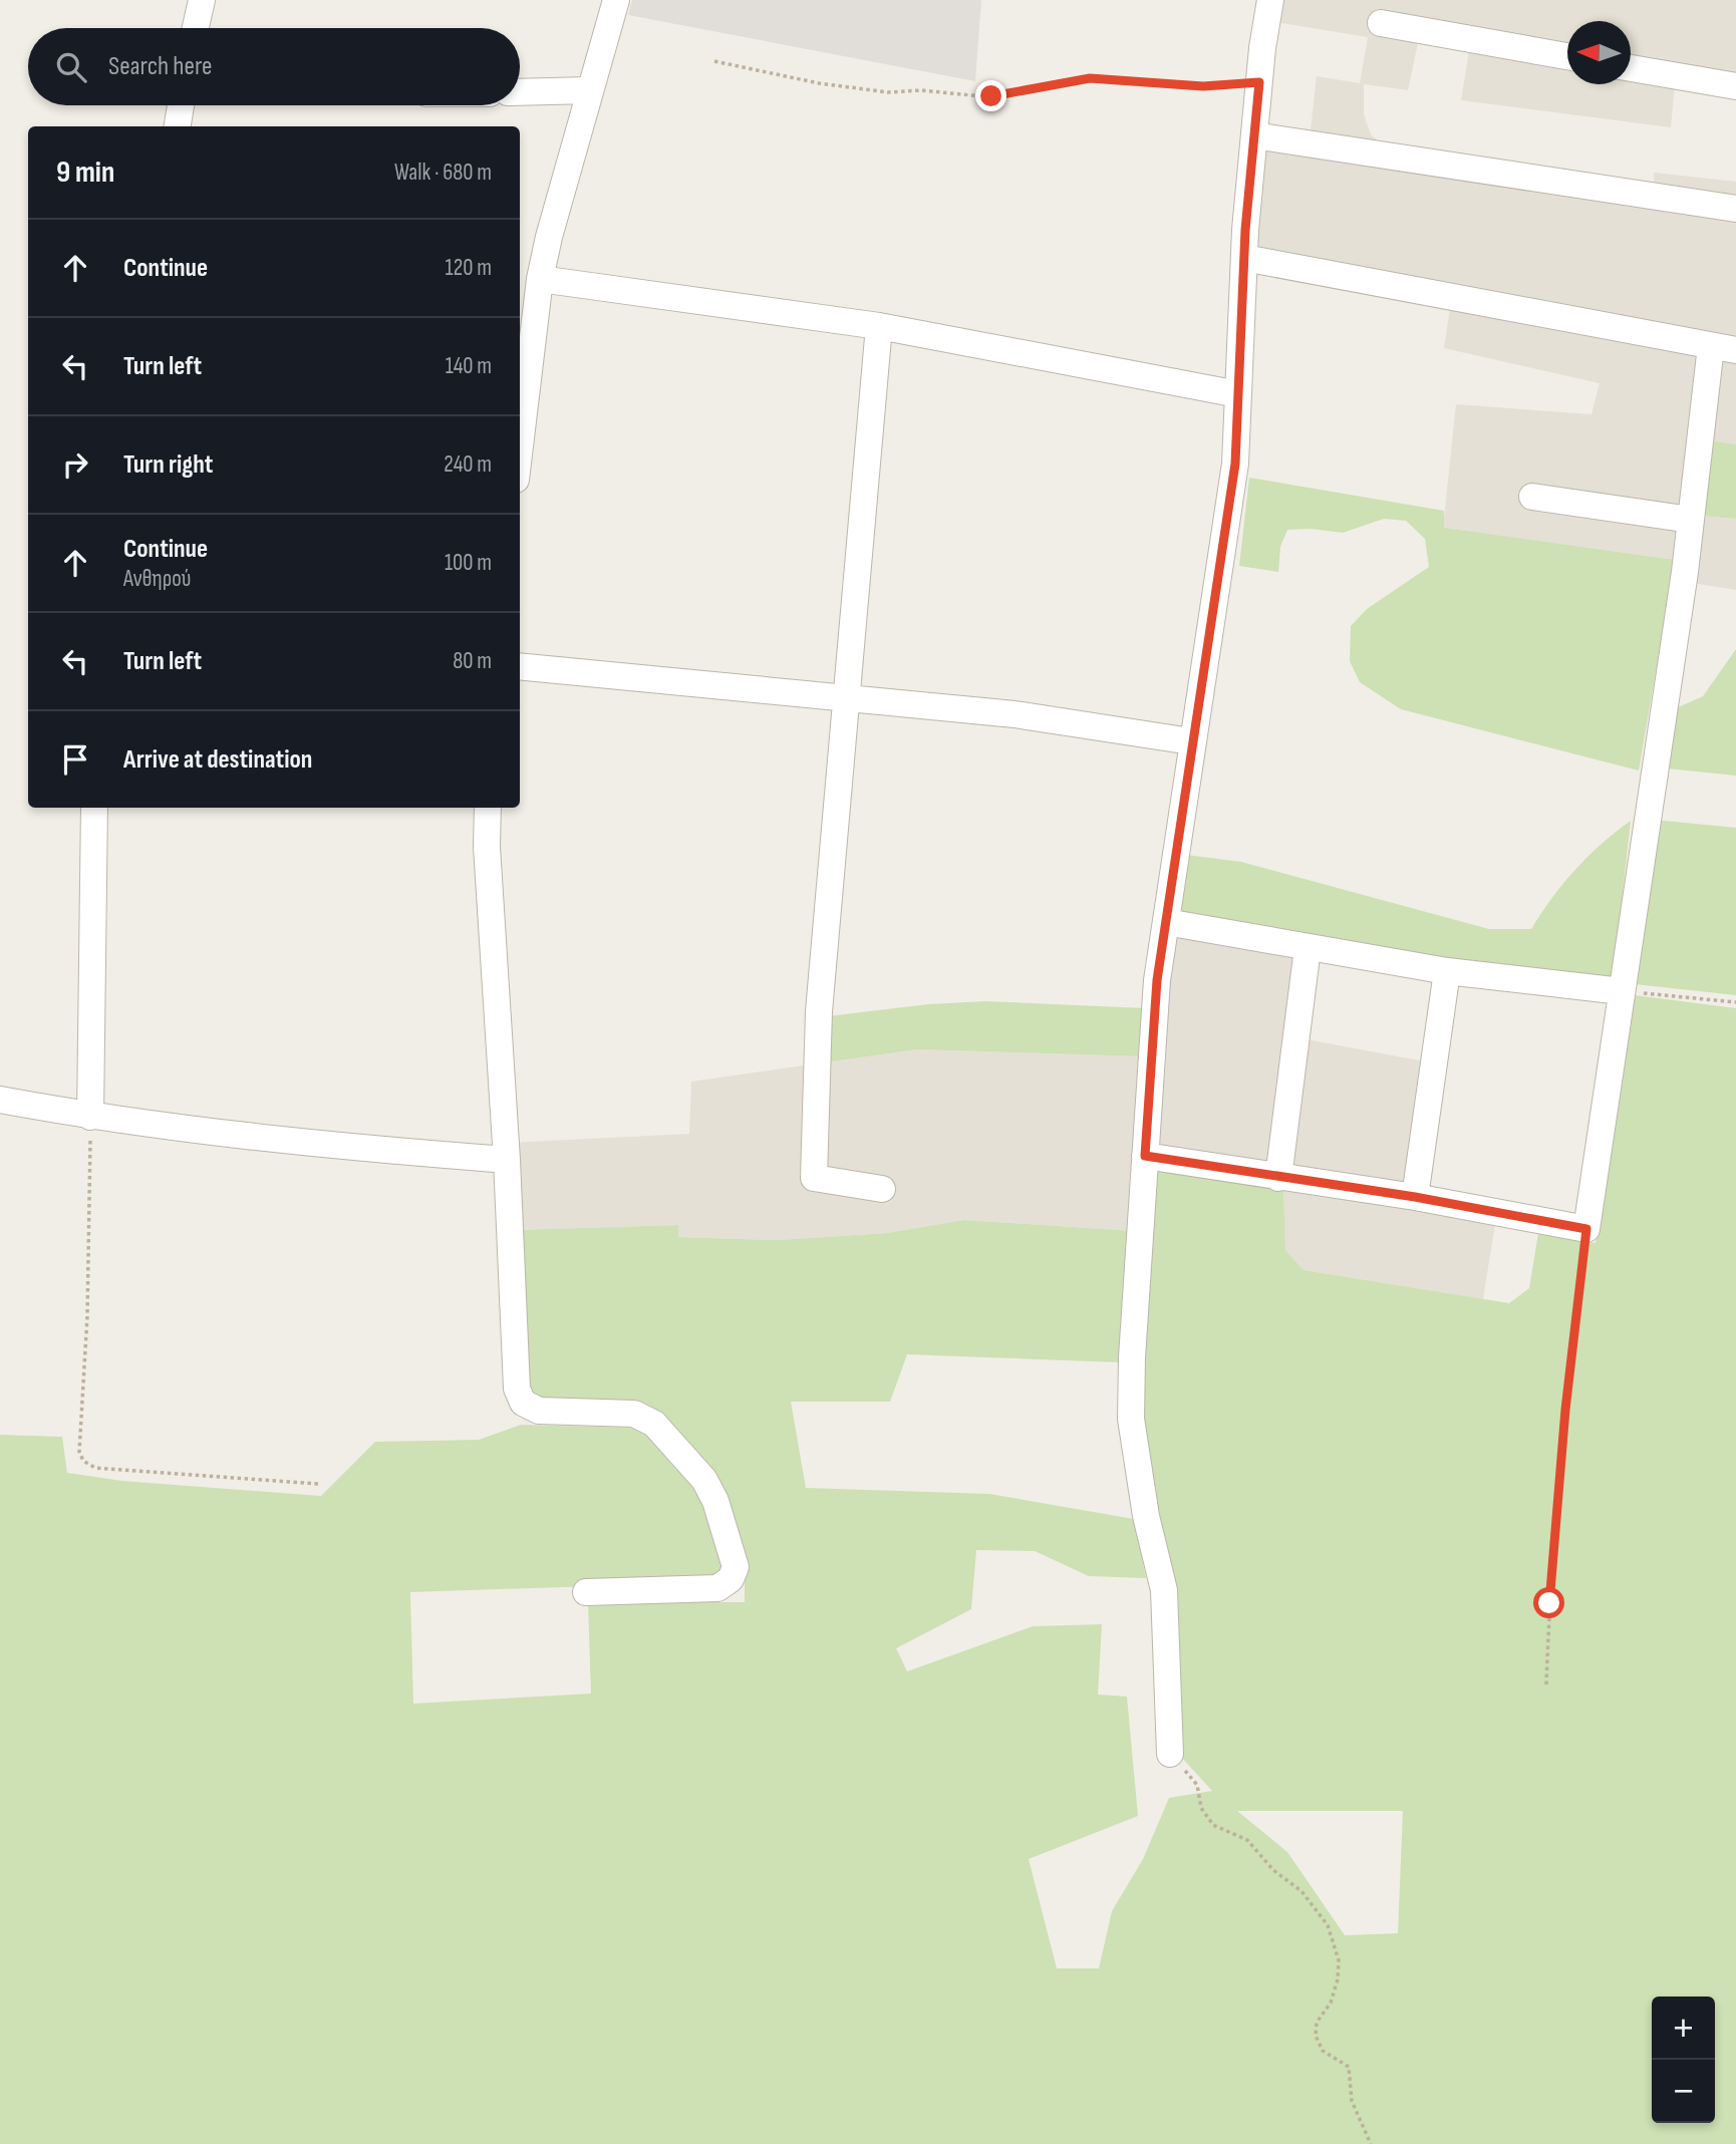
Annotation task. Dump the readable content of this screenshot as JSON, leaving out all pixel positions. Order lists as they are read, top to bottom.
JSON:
{
  "north": "left",
  "page": {
    "search": "Search here",
    "heading": ["9 min", "Walk · 680 m"],
    "list": [
      ["Continue", "120 m"],
      ["Turn left", "140 m"],
      ["Turn right", "240 m"],
      ["Continue", "Ανθηρού", "100 m"],
      ["Turn left", "80 m"],
      "Arrive at destination"
    ],
    "map_buttons": ["+", "−"]
  }
}
